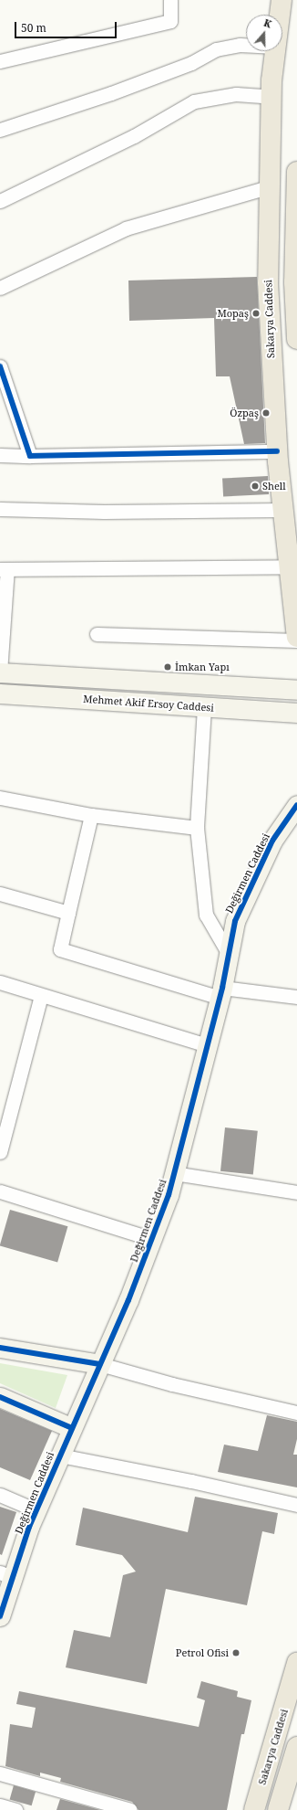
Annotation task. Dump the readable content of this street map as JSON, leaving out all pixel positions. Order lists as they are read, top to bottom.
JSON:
{
  "streets": {
    "main road": ["Sakarya Caddesi"],
    "street": ["Mehmet Akif Ersoy Caddesi", "Değirmen Caddesi"]
  },
  "places": [
    "Mopaş",
    "Özpaş",
    "Shell",
    "İmkan Yapı",
    "Petrol Ofisi"
  ],
  "scale_bar": "50 m",
  "north": "top"
}
